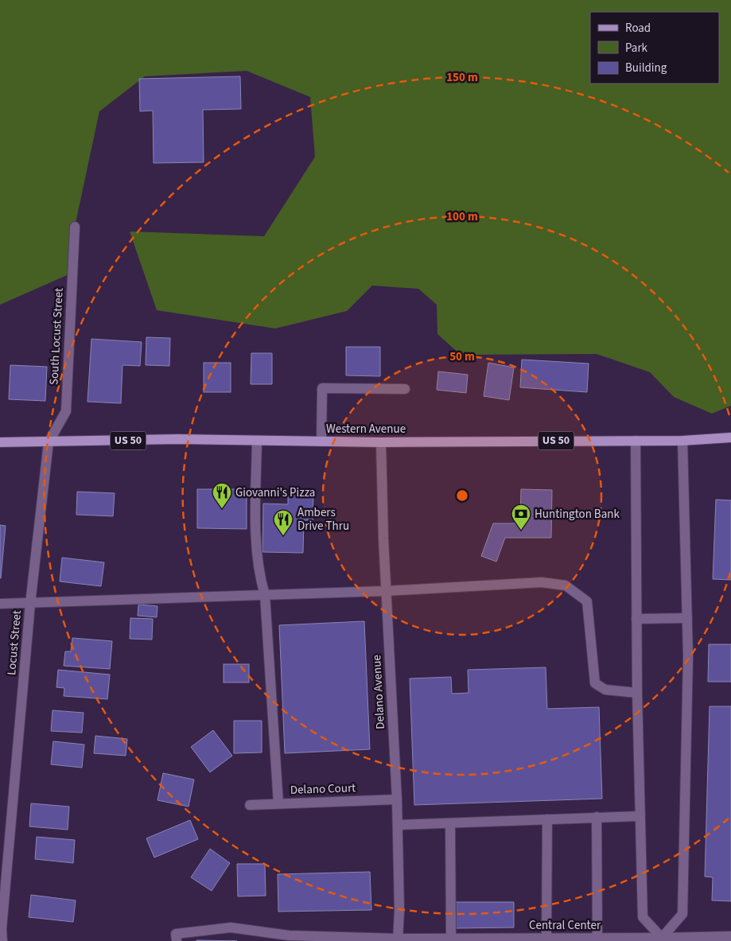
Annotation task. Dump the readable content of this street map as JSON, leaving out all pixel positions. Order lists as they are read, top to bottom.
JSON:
{
  "streets": {
    "main road": ["Western Avenue", "US 50"],
    "street": [
      "South Locust Street",
      "Locust Street",
      "Delano Avenue",
      "Delano Court",
      "Central Center"
    ]
  },
  "crossings": [
    ["South Locust Street", "Western Avenue"],
    ["South Locust Street", "Locust Street"],
    ["Western Avenue", "Locust Street"],
    ["Western Avenue", "Delano Avenue"],
    ["Delano Avenue", "Delano Court"],
    ["Delano Avenue", "Central Center"]
  ],
  "places": {
    "restaurant": ["Giovanni's Pizza", "Ambers Drive Thru"],
    "bank": ["Huntington Bank"]
  },
  "legend": ["Road", "Park", "Building"],
  "rings": ["150 m", "100 m", "50 m"]
}
